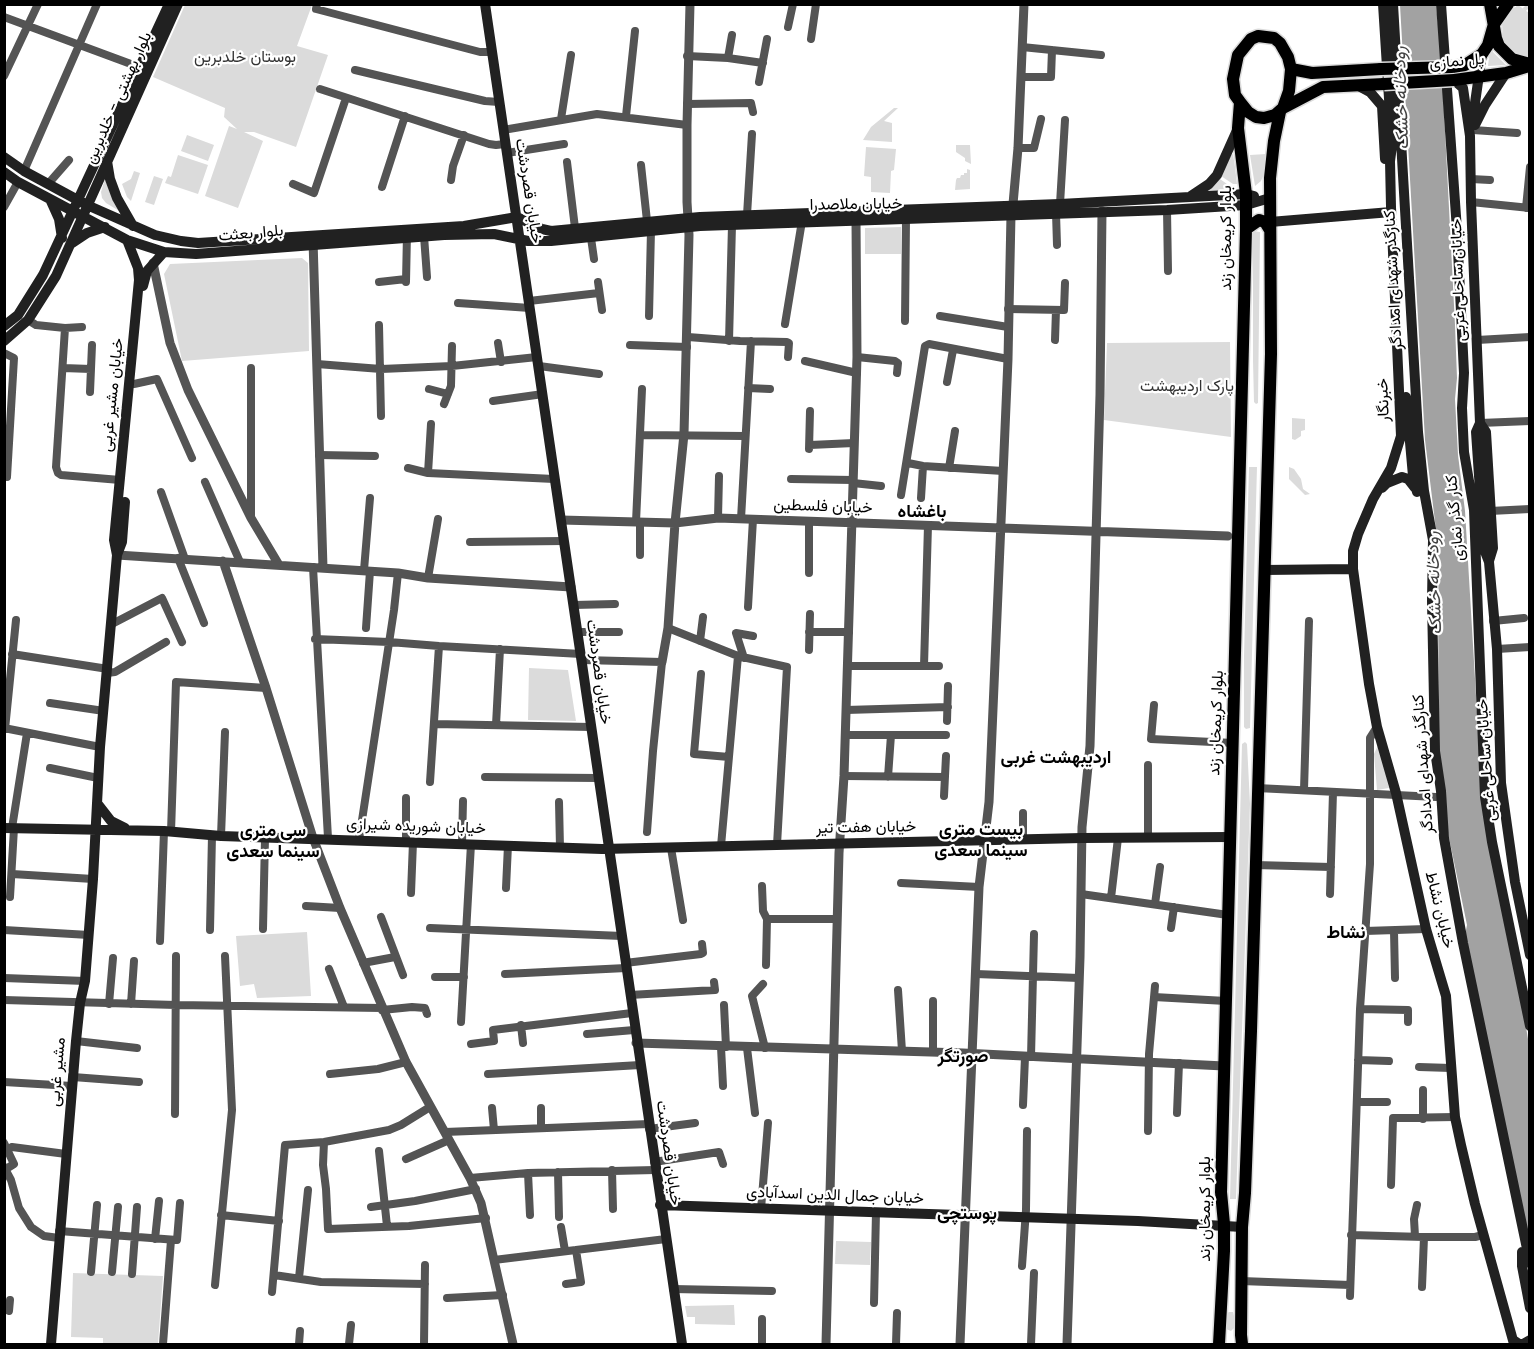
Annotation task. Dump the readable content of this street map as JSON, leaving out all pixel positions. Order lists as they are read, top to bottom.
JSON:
{
  "streets": {
    "main road": [
      "پل نمازی",
      "بلوار بهشتی - خلدبرین",
      "خیابان قصردشت",
      "خیابان ملاصدرا",
      "بلوار بعثت",
      "بلوار کریمخان زند",
      "کنارگذر شهدای امدادگر",
      "خیابان ساحلی غربی",
      "خیابان مشیر غربی",
      "خبرنگار",
      "کنار گذر نمازی",
      "خیابان شوریده شیرازی",
      "خیابان هفت تیر",
      "خیابان نشاط",
      "مشیر غربی",
      "خیابان جمال الدین اسدآبادی"
    ],
    "street": ["خیابان فلسطین"]
  },
  "crossings": [
    ["پل نمازی", "بلوار کریمخان زند"],
    ["بلوار بهشتی - خلدبرین", "بلوار بعثت"],
    ["خیابان قصردشت", "خیابان ملاصدرا"],
    ["خیابان قصردشت", "بلوار بعثت"],
    ["خیابان قصردشت", "خیابان فلسطین"],
    ["خیابان قصردشت", "خیابان شوریده شیرازی"],
    ["خیابان قصردشت", "خیابان هفت تیر"],
    ["خیابان قصردشت", "خیابان جمال الدین اسدآبادی"],
    ["خیابان ملاصدرا", "بلوار بعثت"],
    ["خیابان ملاصدرا", "بلوار کریمخان زند"],
    ["بلوار بعثت", "خیابان مشیر غربی"],
    ["بلوار کریمخان زند", "خیابان هفت تیر"],
    ["بلوار کریمخان زند", "خیابان جمال الدین اسدآبادی"],
    ["خیابان مشیر غربی", "مشیر غربی"],
    ["خبرنگار", "خیابان نشاط"],
    ["خیابان شوریده شیرازی", "خیابان هفت تیر"],
    ["خیابان شوریده شیرازی", "مشیر غربی"]
  ],
  "districts": [
    "باغشاه",
    "اردیبهشت غربی",
    "بیست متری سینما سعدی",
    "سی متری سینما سعدی",
    "نشاط",
    "صورتگر",
    "پوستچی"
  ],
  "water": ["رودخانه خشک"],
  "parks": ["بوستان خلدبرین", "پارک اردیبهشت"]
}
